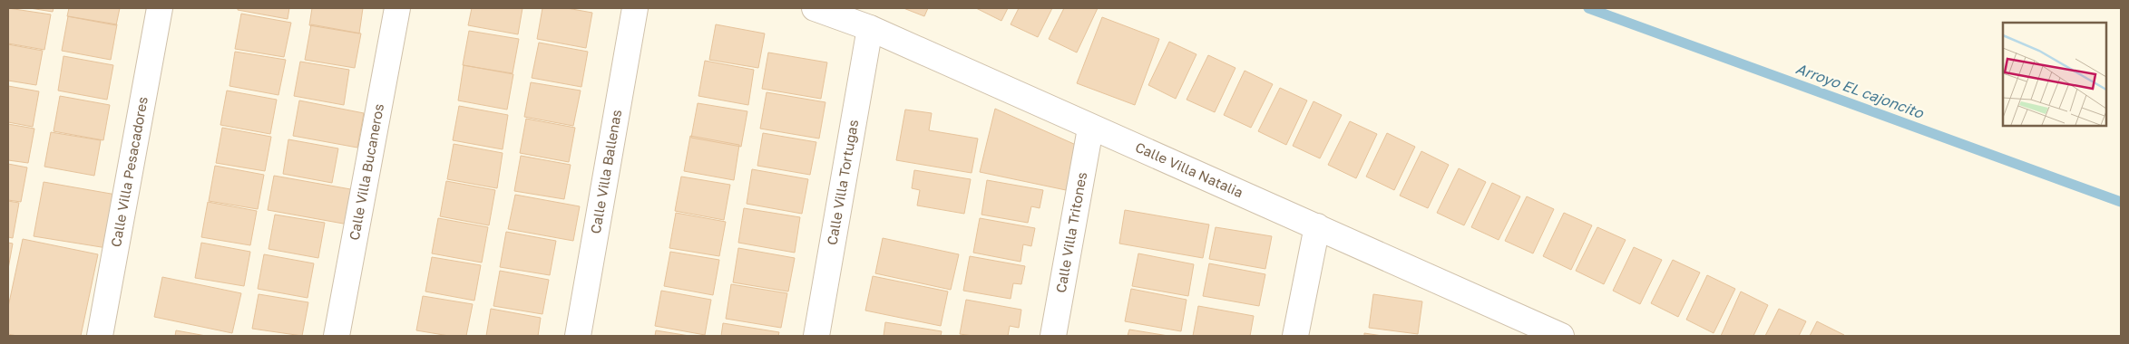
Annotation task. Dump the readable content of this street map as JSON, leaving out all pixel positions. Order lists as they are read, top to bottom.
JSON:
{
  "streets": {
    "street": [
      "Calle Villa Natalia",
      "Calle Villa Pesacadores",
      "Calle Villa Bucaneros",
      "Calle Villa Ballenas",
      "Calle Villa Tortugas",
      "Calle Villa Tritones"
    ]
  },
  "crossings": [
    ["Calle Villa Natalia", "Calle Villa Tortugas"],
    ["Calle Villa Natalia", "Calle Villa Tritones"]
  ],
  "water": ["Arroyo EL cajoncito"]
}
